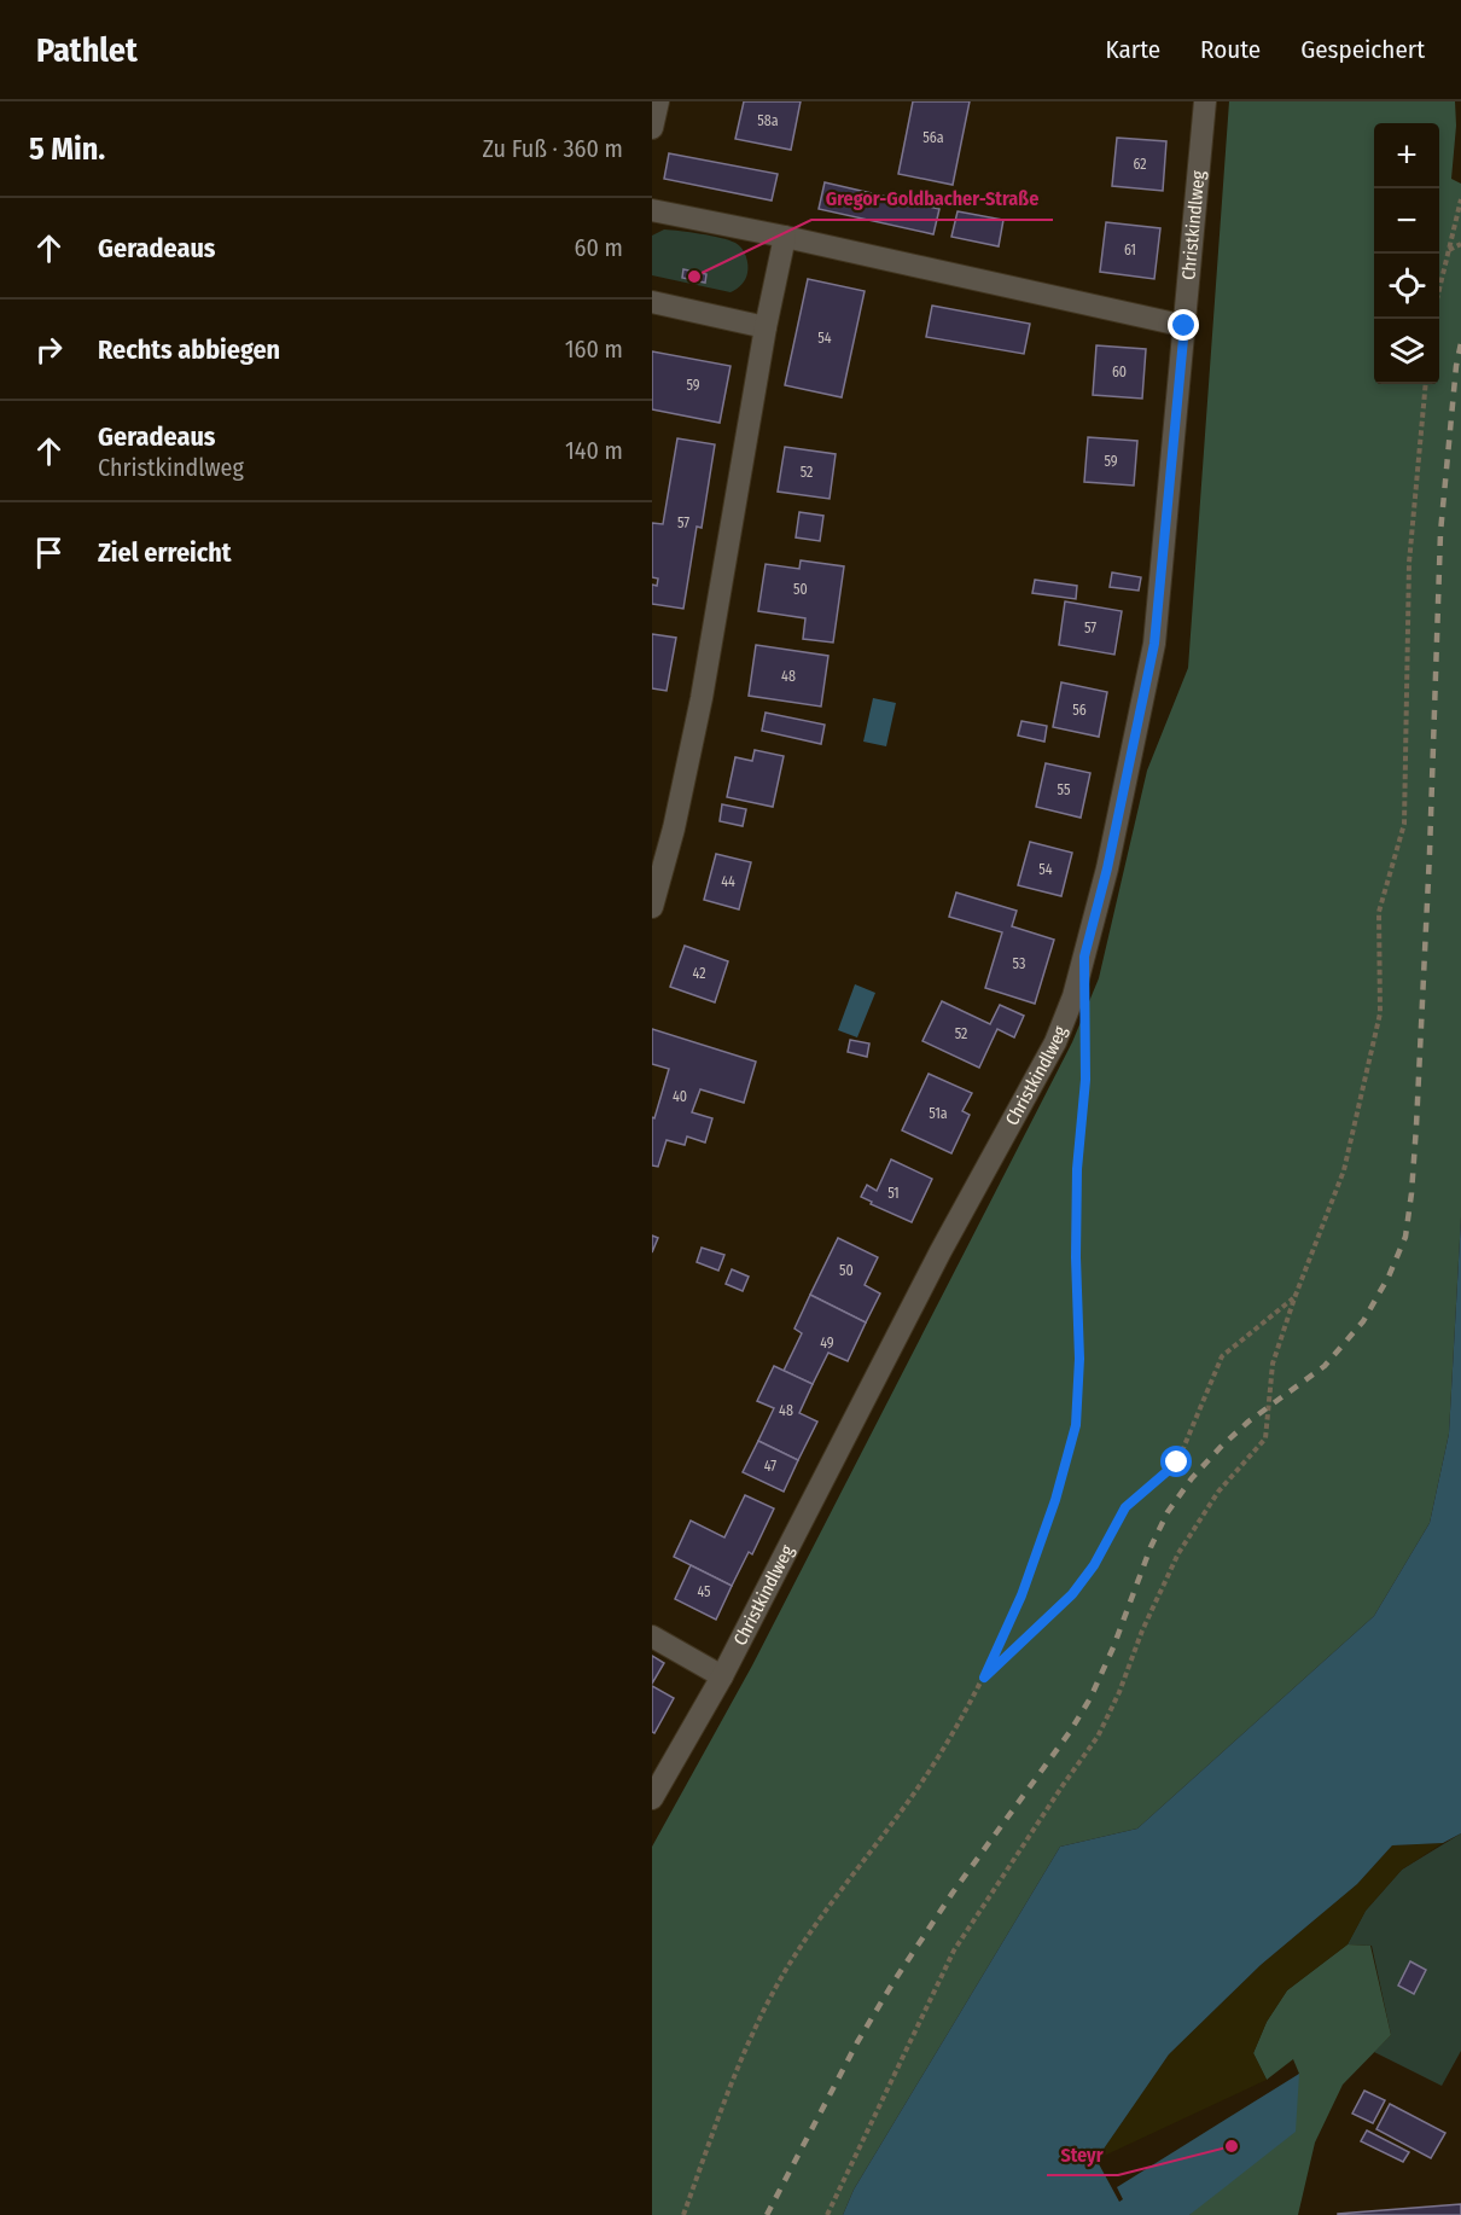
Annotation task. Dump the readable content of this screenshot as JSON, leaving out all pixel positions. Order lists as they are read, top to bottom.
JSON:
{
  "streets": {
    "street": ["Christkindlweg"]
  },
  "places": ["Gregor-Goldbacher-Straße", "Steyr"],
  "house_numbers": [
    "58a",
    "56a",
    "62",
    "61",
    "54",
    "60",
    "59",
    "59",
    "52",
    "57",
    "50",
    "57",
    "48",
    "56",
    "55",
    "54",
    "44",
    "53",
    "42",
    "52",
    "40",
    "51a",
    "51",
    "50",
    "49",
    "48",
    "47",
    "45"
  ],
  "page": {
    "header": "Pathlet",
    "nav": ["Karte", "Route", "Gespeichert"],
    "heading": ["5 Min.", "Zu Fuß · 360 m"],
    "map_buttons": ["+", "−"],
    "list": [
      ["Geradeaus", "60 m"],
      ["Rechts abbiegen", "160 m"],
      ["Geradeaus", "Christkindlweg", "140 m"],
      "Ziel erreicht"
    ]
  }
}
